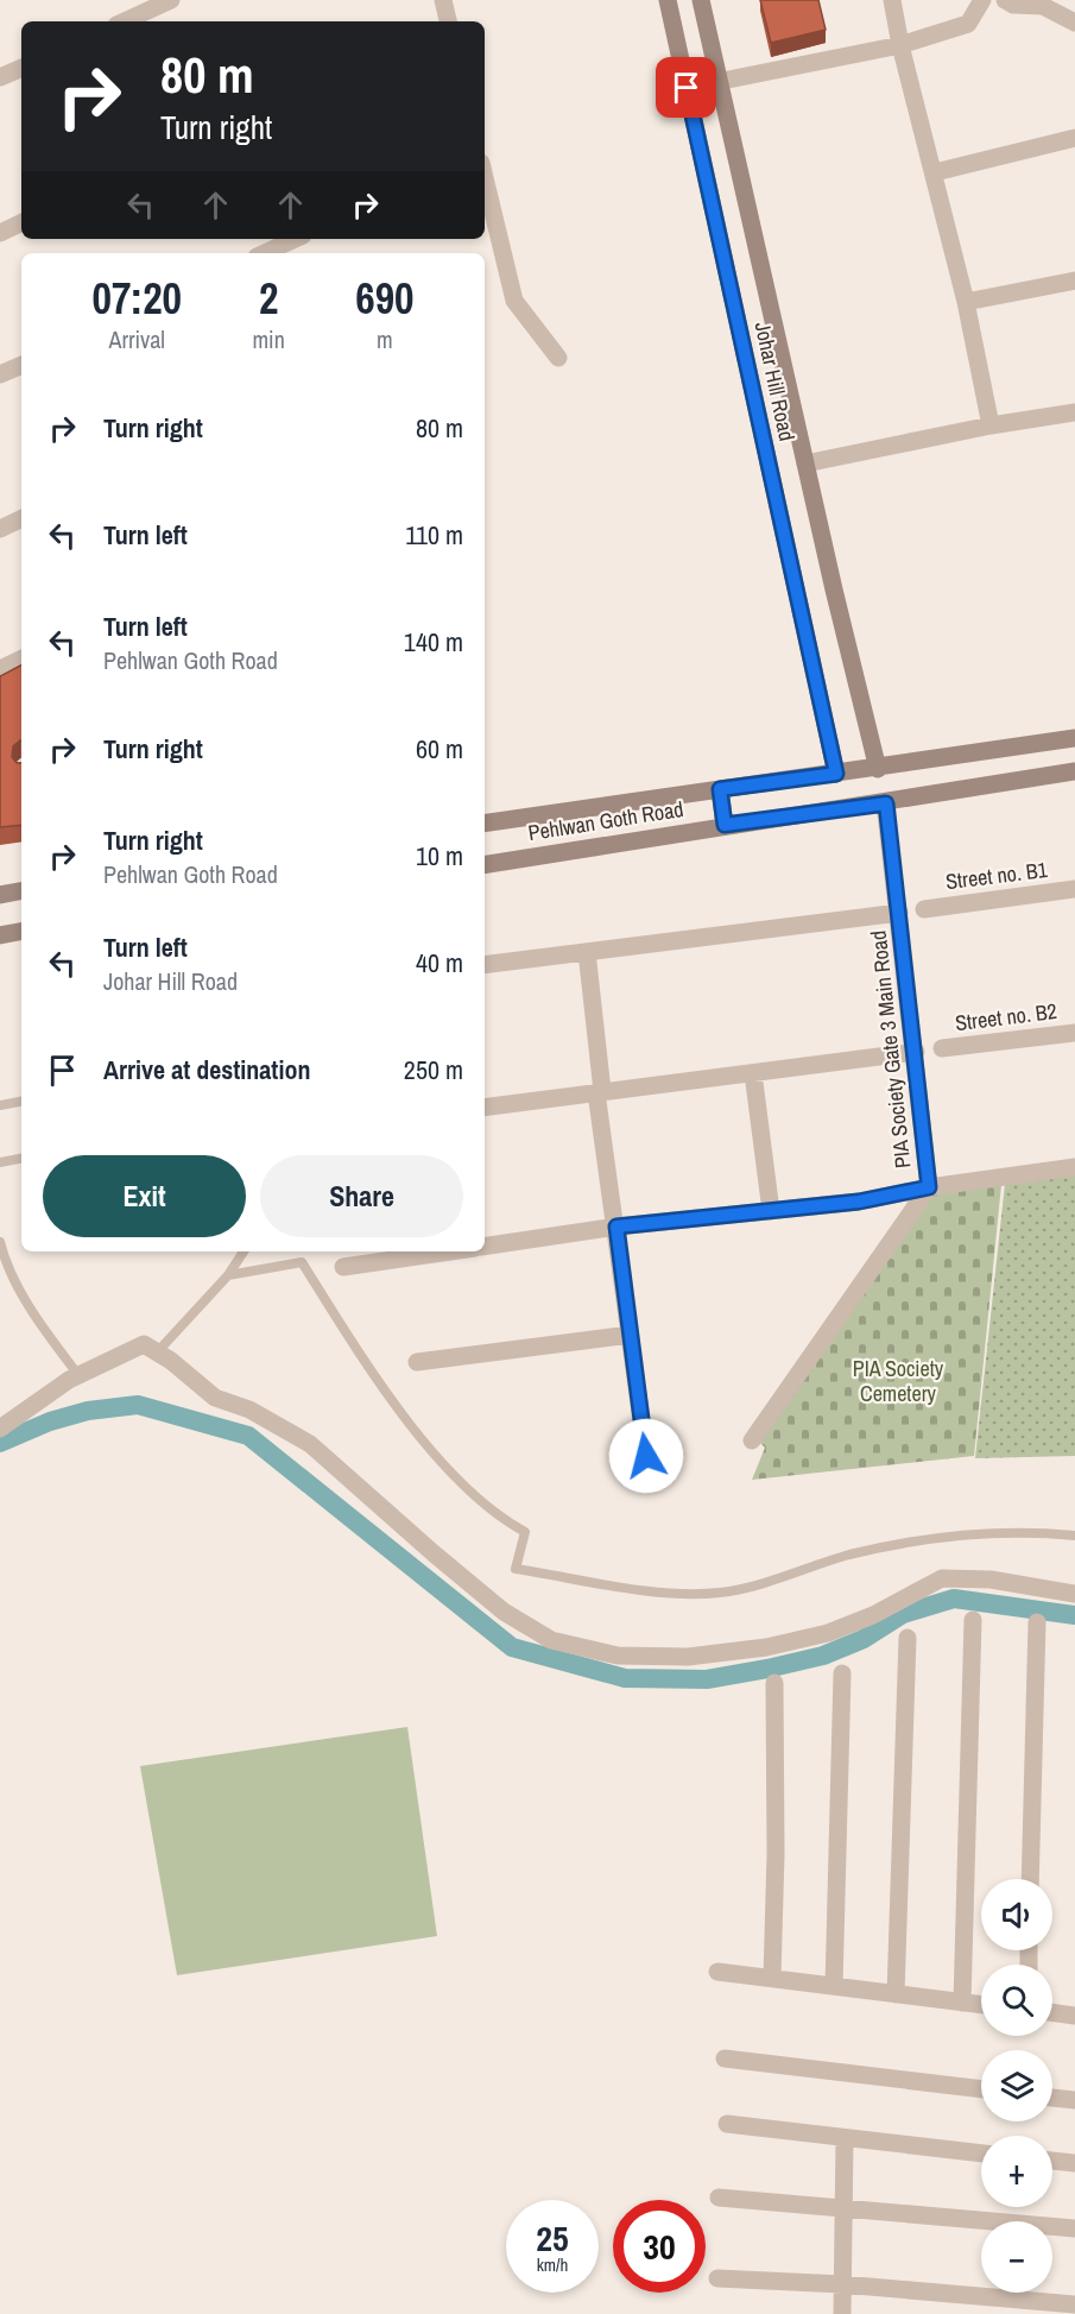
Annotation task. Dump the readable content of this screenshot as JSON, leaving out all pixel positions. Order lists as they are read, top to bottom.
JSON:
{
  "streets": {
    "street": [
      "Johar Hill Road",
      "Pehlwan Goth Road",
      "Street no. B1",
      "Street no. B2",
      "PIA Society Gate 3 Main Road"
    ]
  },
  "crossings": [
    ["Johar Hill Road", "Pehlwan Goth Road"],
    ["Pehlwan Goth Road", "PIA Society Gate 3 Main Road"]
  ],
  "parks": ["PIA Society Cemetery"],
  "page": {
    "turn": ["80 m", "Turn right"],
    "eta": [
      "07:20",
      "Arrival",
      "2",
      "min",
      "690",
      "m"
    ],
    "list": [
      {
        "name": "Turn right",
        "value": "80 m"
      },
      {
        "name": "Turn left",
        "value": "110 m"
      },
      {
        "name": "Turn left",
        "note": "Pehlwan Goth Road",
        "value": "140 m"
      },
      {
        "name": "Turn right",
        "value": "60 m"
      },
      {
        "name": "Turn right",
        "note": "Pehlwan Goth Road",
        "value": "10 m"
      },
      {
        "name": "Turn left",
        "note": "Johar Hill Road",
        "value": "40 m"
      },
      {
        "name": "Arrive at destination",
        "value": "250 m"
      }
    ],
    "buttons": ["Exit", "Share"],
    "map_buttons": ["+", "−"],
    "speed": "25 km/h",
    "limit": "30"
  }
}
